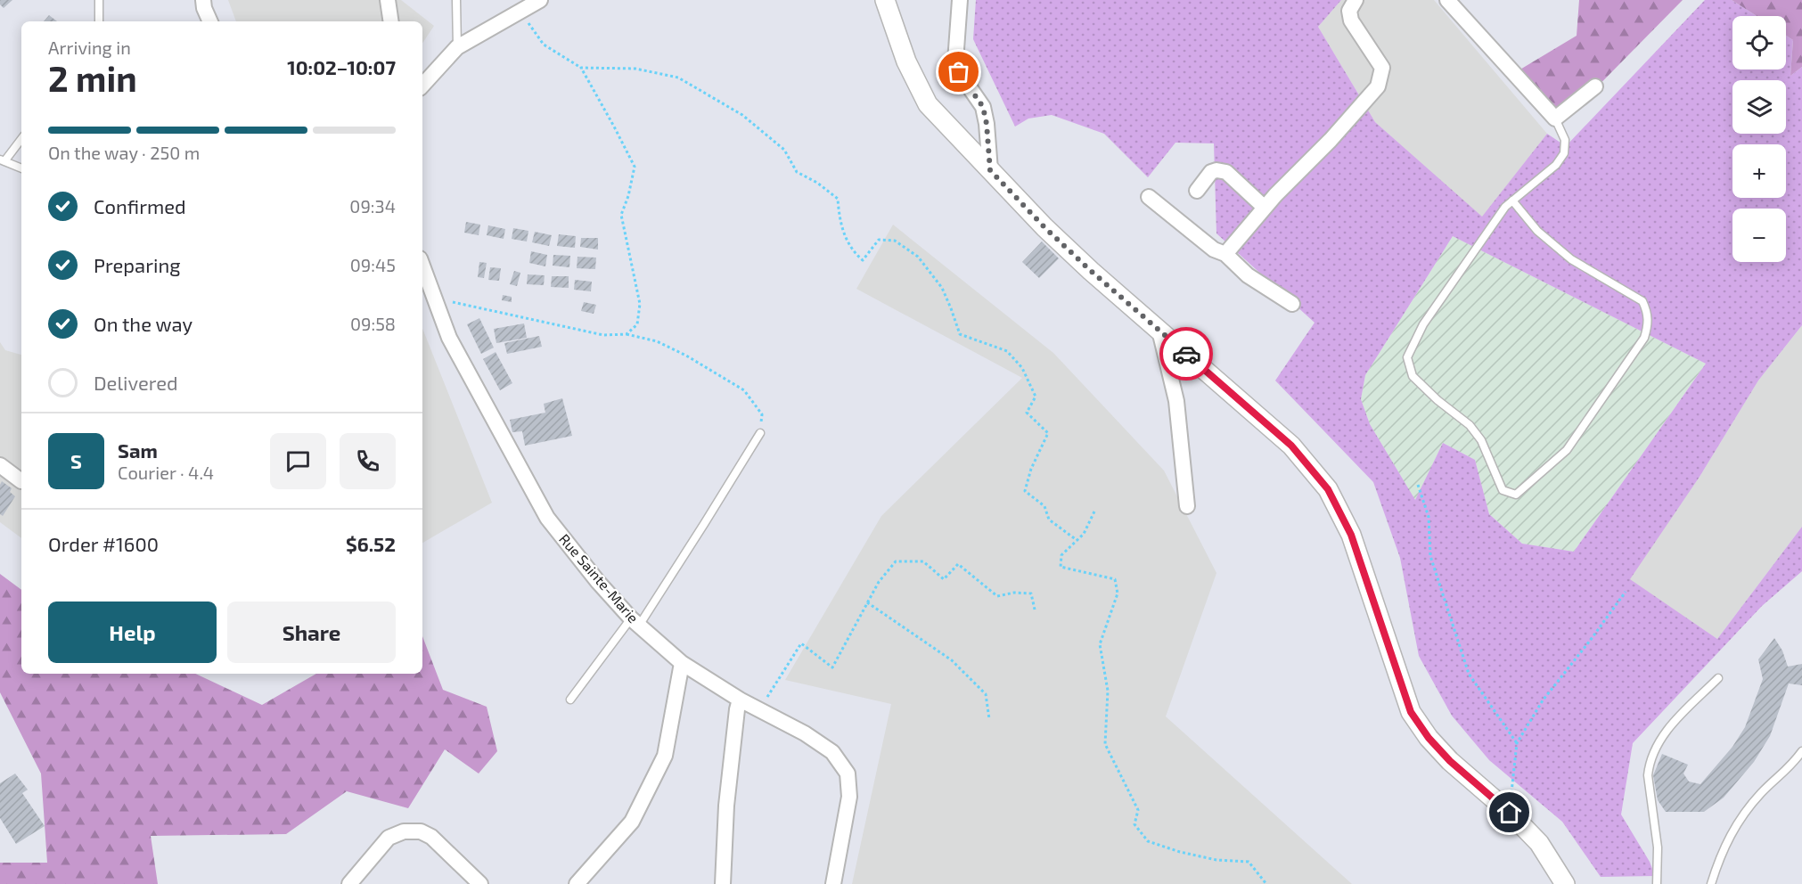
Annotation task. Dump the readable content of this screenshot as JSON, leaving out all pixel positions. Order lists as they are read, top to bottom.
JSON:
{
  "streets": {
    "street": ["Rue Sainte-Marie"]
  },
  "page": {
    "map_buttons": ["+", "−"],
    "heading": ["2 min", "Arriving in", "10:02–10:07"],
    "panel": [
      "Sam",
      "Courier · 4.4",
      "Order #1600",
      "$6.52"
    ],
    "bar": "On the way · 250 m",
    "list": [
      ["Confirmed", "09:34"],
      ["Preparing", "09:45"],
      ["On the way", "09:58"],
      "Delivered"
    ],
    "round": "S",
    "buttons": ["Help", "Share"]
  }
}
